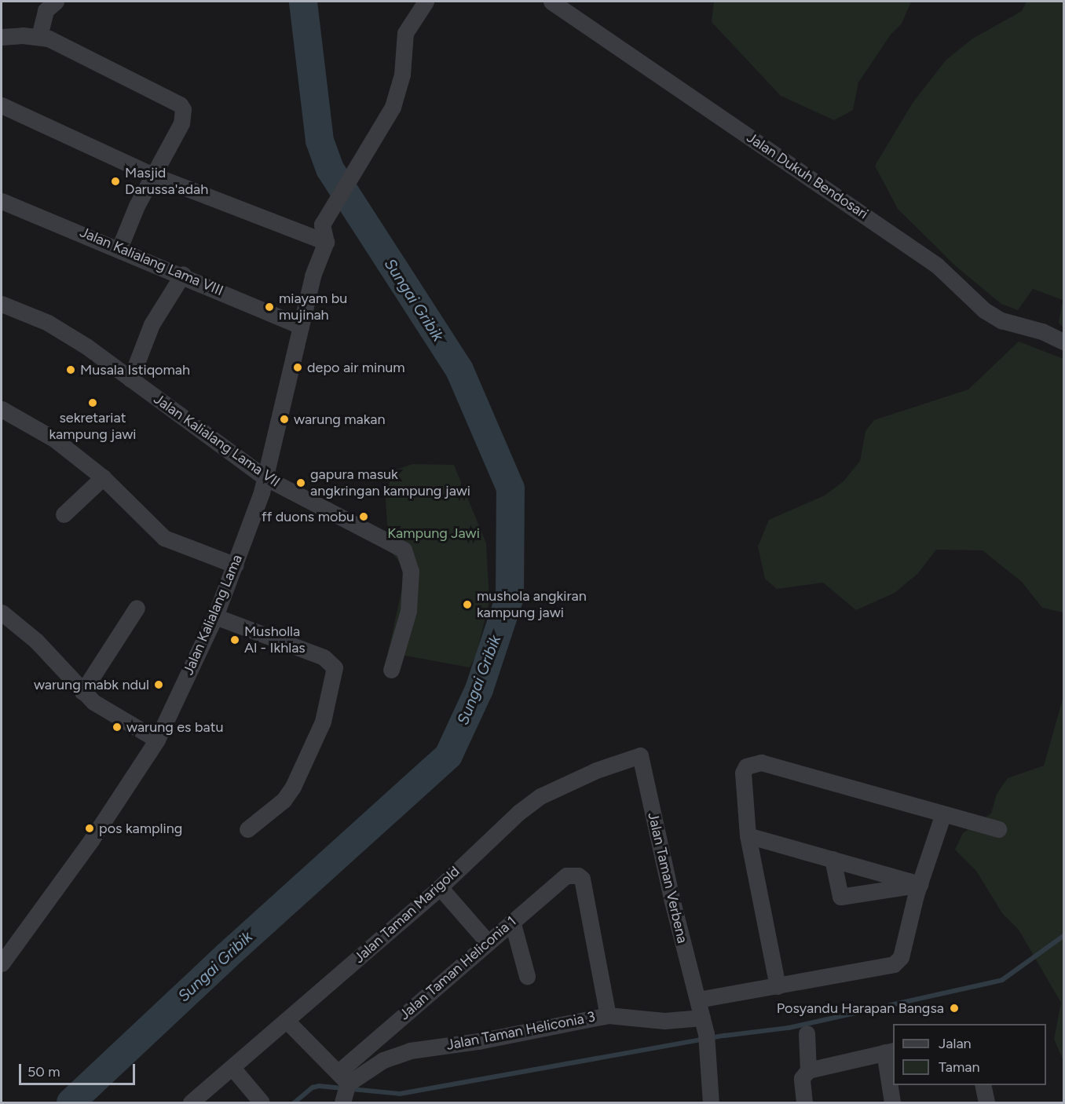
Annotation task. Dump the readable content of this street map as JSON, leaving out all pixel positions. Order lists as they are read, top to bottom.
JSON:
{
  "streets": {
    "street": [
      "Jalan Dukuh Bendosari",
      "Jalan Kalialang Lama VIII",
      "Jalan Kalialang Lama VII",
      "Jalan Kalialang Lama",
      "Jalan Taman Verbena",
      "Jalan Taman Marigold",
      "Jalan Taman Heliconia 1",
      "Jalan Taman Heliconia 3"
    ]
  },
  "crossings": [
    ["Jalan Kalialang Lama VIII", "Jalan Kalialang Lama"],
    ["Jalan Kalialang Lama VII", "Jalan Kalialang Lama"],
    ["Jalan Taman Verbena", "Jalan Taman Marigold"],
    ["Jalan Taman Verbena", "Jalan Taman Heliconia 3"],
    ["Jalan Taman Heliconia 1", "Jalan Taman Heliconia 3"]
  ],
  "water": ["Sungai Gribik"],
  "parks": ["Kampung Jawi"],
  "places": [
    "Masjid Darussa'adah",
    "miayam bu mujinah",
    "depo air minum",
    "Musala Istiqomah",
    "sekretariat kampung jawi",
    "warung makan",
    "gapura masuk angkringan kampung jawi",
    "ff duons mobu",
    "mushola angkiran kampung jawi",
    "Musholla Al - Ikhlas",
    "warung mabk ndul",
    "warung es batu",
    "pos kampling",
    "Posyandu Harapan Bangsa"
  ],
  "legend": ["Jalan", "Taman"],
  "scale_bar": "50 m"
}
